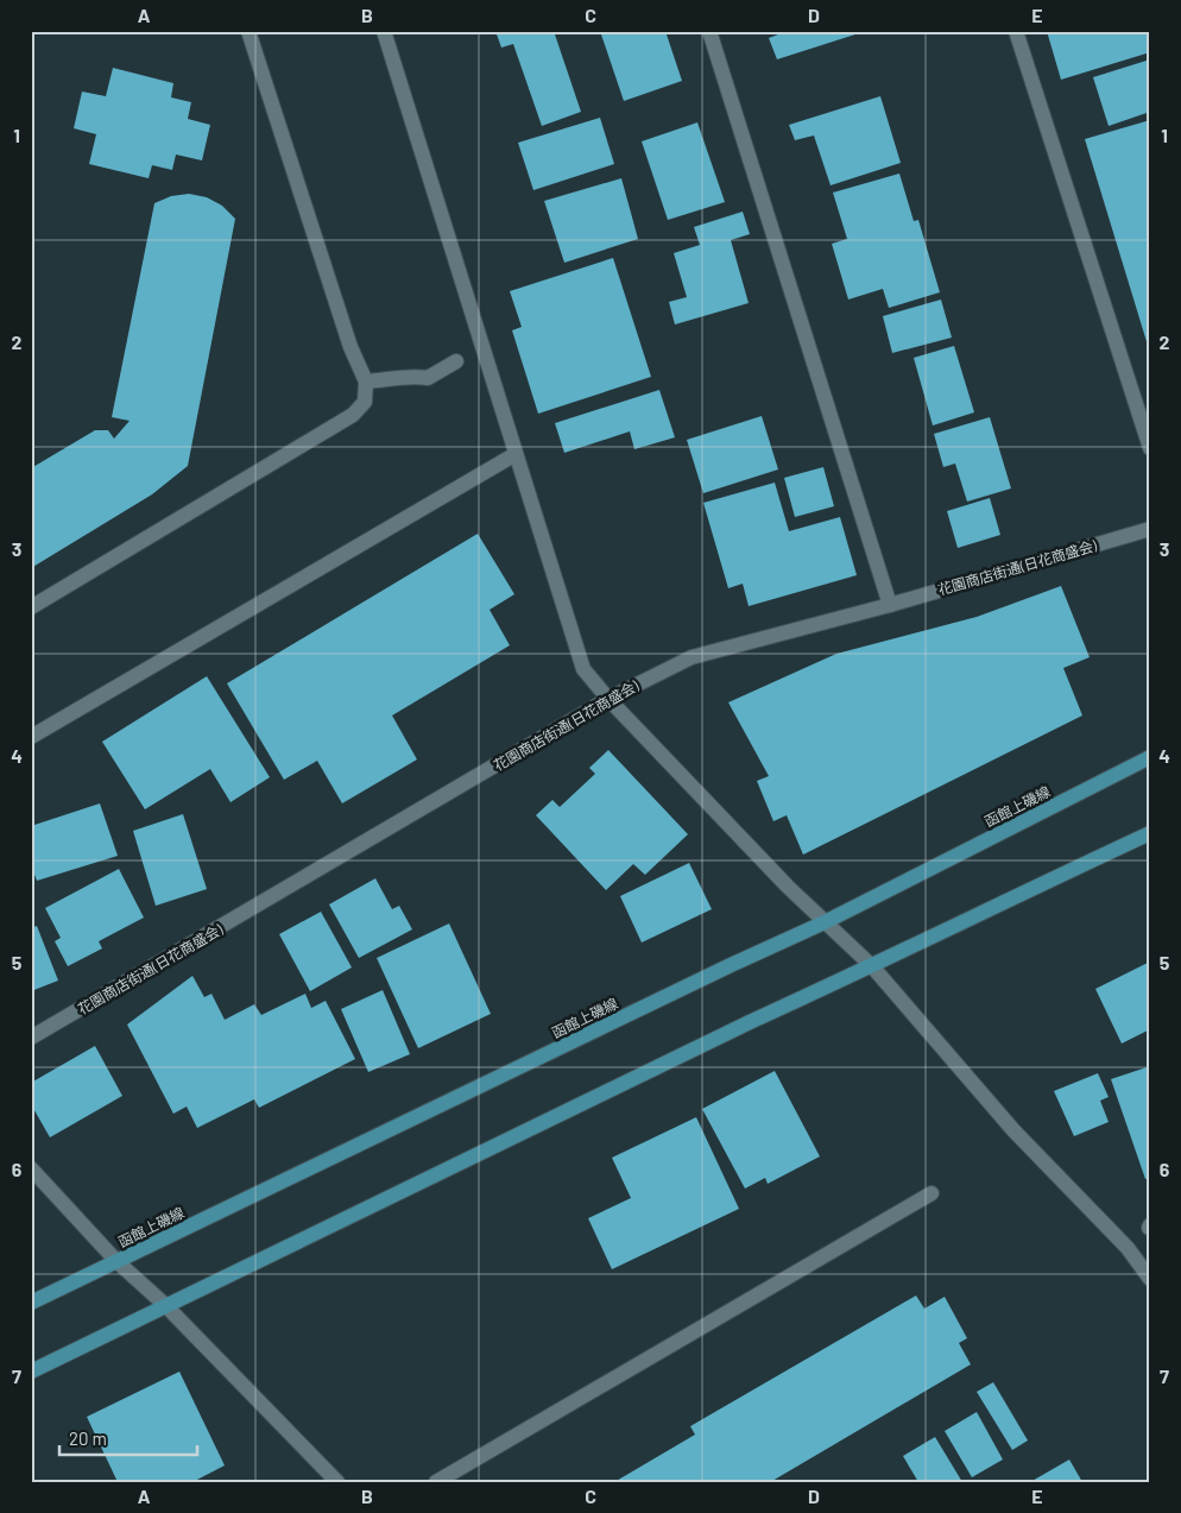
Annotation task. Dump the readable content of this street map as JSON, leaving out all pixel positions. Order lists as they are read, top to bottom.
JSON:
{
  "streets": {
    "main road": ["函館上磯線"],
    "street": ["花園商店街通(日花商盛会)"]
  },
  "scale_bar": "20 m",
  "grid": {
    "columns": [
      "A",
      "B",
      "C",
      "D",
      "E"
    ],
    "rows": [
      "1",
      "2",
      "3",
      "4",
      "5",
      "6",
      "7"
    ]
  }
}
